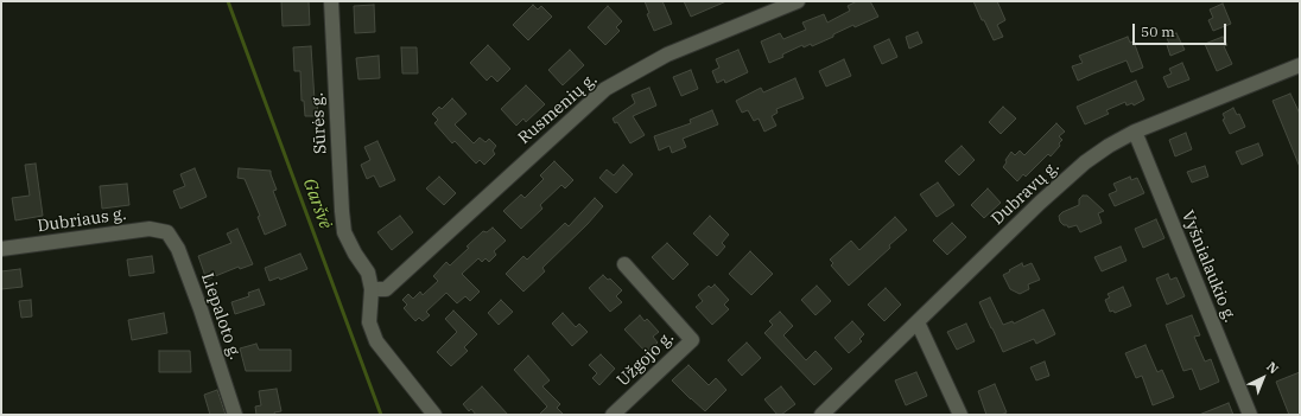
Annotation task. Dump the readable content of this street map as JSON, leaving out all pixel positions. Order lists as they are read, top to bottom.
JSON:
{
  "streets": {
    "street": [
      "Rusmenių g.",
      "Sūrės g.",
      "Dubravų g.",
      "Dubriaus g.",
      "Vyšnialaukio g.",
      "Liepaloto g.",
      "Užgojo g."
    ]
  },
  "crossings": [
    ["Rusmenių g.", "Sūrės g."],
    ["Dubravų g.", "Vyšnialaukio g."],
    ["Dubriaus g.", "Liepaloto g."]
  ],
  "water": ["Garšvė"],
  "scale_bar": "50 m",
  "north": "top right"
}
